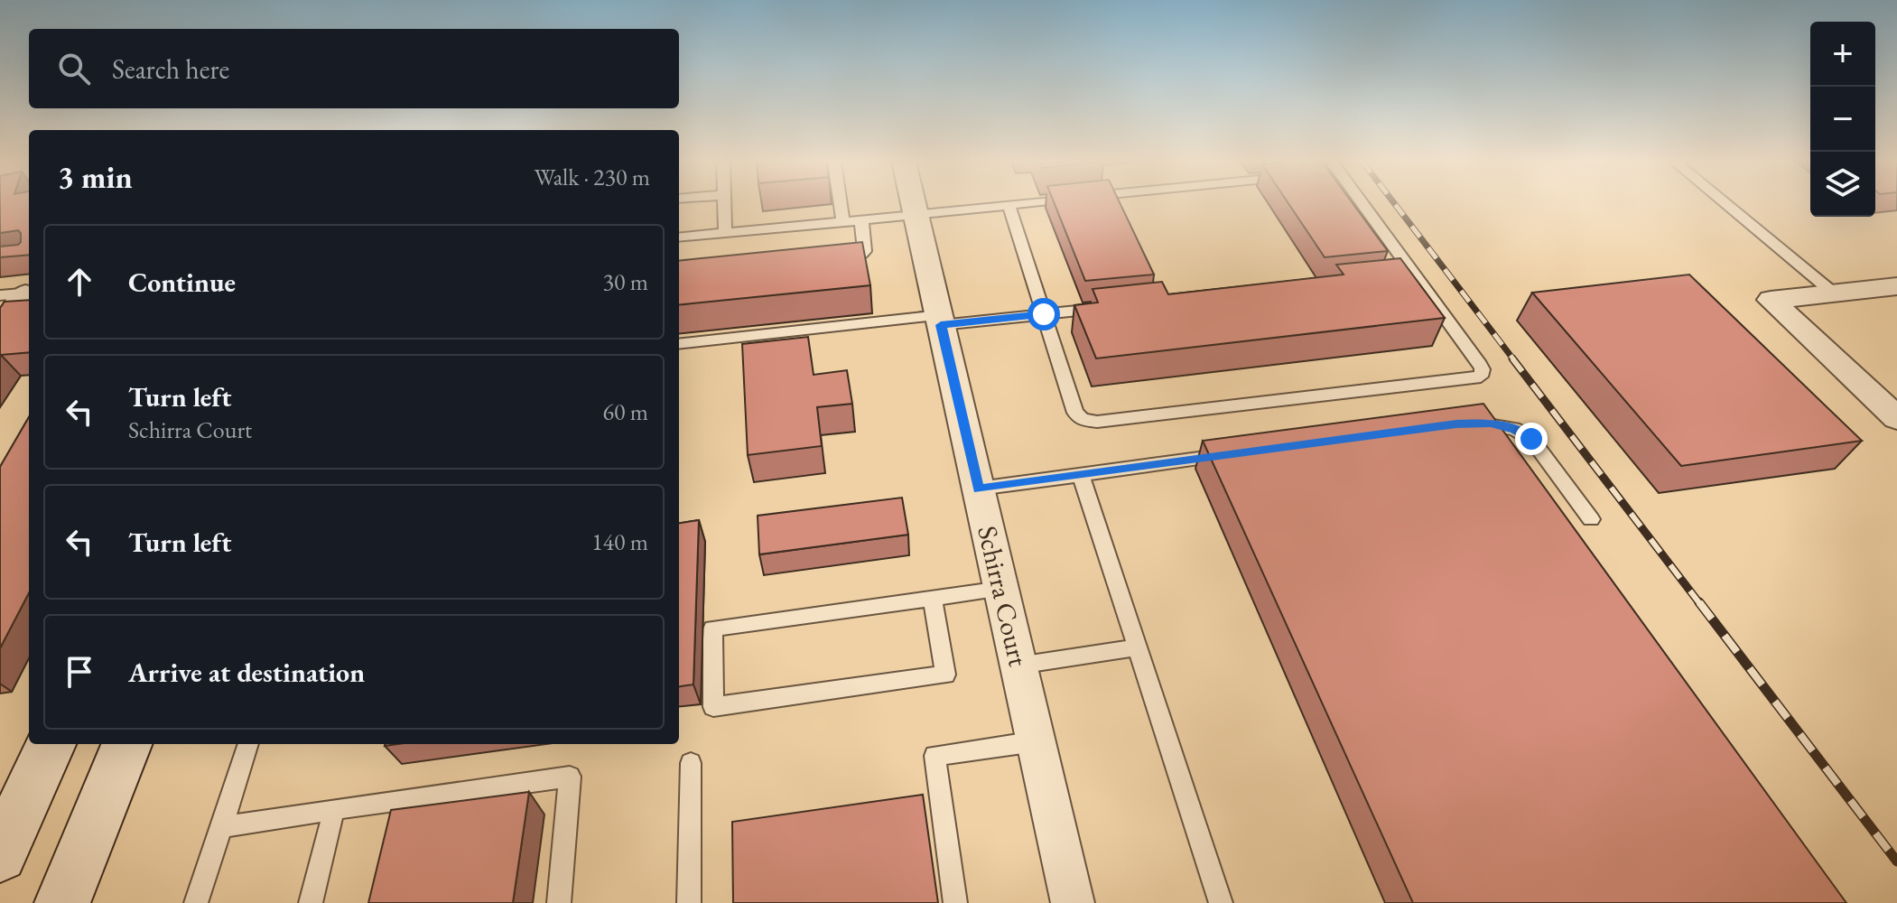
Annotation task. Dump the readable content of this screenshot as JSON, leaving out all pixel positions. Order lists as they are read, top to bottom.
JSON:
{
  "streets": {
    "street": ["Schirra Court"]
  },
  "page": {
    "map_buttons": ["+", "−"],
    "search": "Search here",
    "heading": ["3 min", "Walk · 230 m"],
    "list": [
      ["Continue", "30 m"],
      ["Turn left", "Schirra Court", "60 m"],
      ["Turn left", "140 m"],
      "Arrive at destination"
    ]
  }
}
